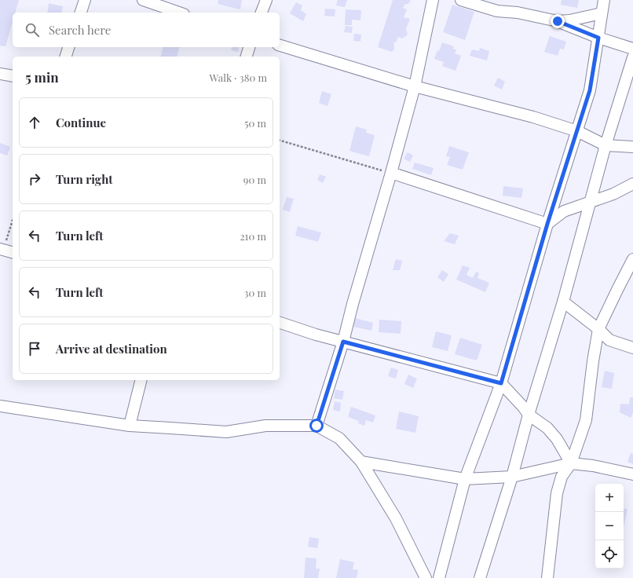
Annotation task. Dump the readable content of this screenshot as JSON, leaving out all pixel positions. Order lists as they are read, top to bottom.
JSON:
{
  "page": {
    "search": "Search here",
    "heading": ["5 min", "Walk · 380 m"],
    "list": [
      ["Continue", "50 m"],
      ["Turn right", "90 m"],
      ["Turn left", "210 m"],
      ["Turn left", "30 m"],
      "Arrive at destination"
    ],
    "map_buttons": ["+", "−"]
  }
}
